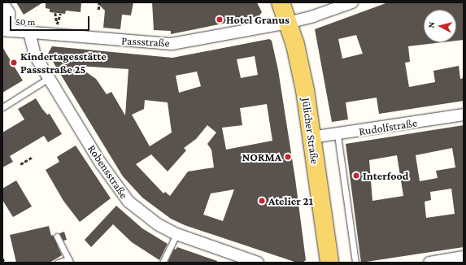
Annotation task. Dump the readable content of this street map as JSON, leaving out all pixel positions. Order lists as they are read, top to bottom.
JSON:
{
  "streets": {
    "main road": ["Jülicher Straße"],
    "street": ["Passstraße", "Rudolfstraße", "Robensstraße"]
  },
  "crossings": [
    ["Passstraße", "Jülicher Straße"],
    ["Passstraße", "Robensstraße"],
    ["Rudolfstraße", "Jülicher Straße"]
  ],
  "places": [
    "Hotel Granus",
    "Kindertagesstätte Passstraße 25",
    "NORMA",
    "Interfood",
    "Atelier 21"
  ],
  "scale_bar": "50 m",
  "north": "left"
}
